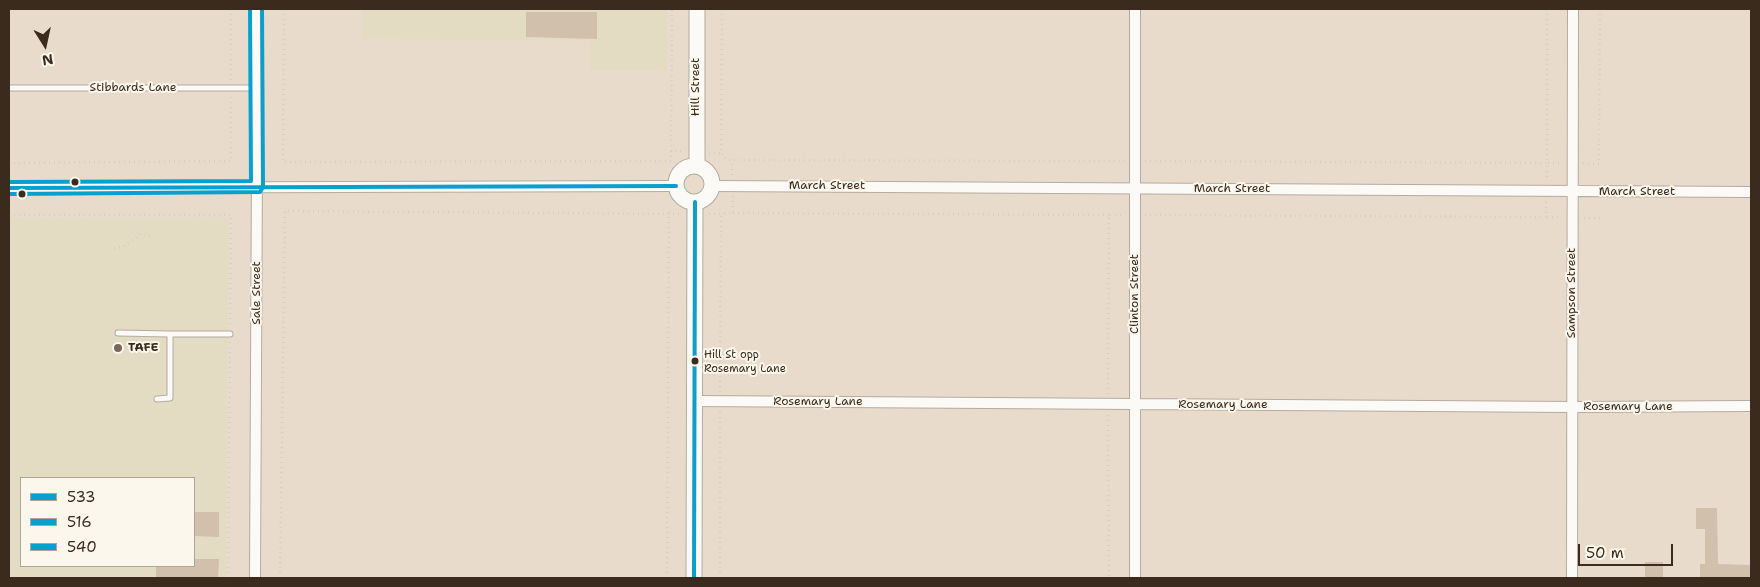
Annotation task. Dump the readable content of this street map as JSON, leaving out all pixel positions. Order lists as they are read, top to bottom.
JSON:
{
  "streets": {
    "main road": ["Hill Street"],
    "street": [
      "March Street",
      "Sale Street",
      "Sampson Street",
      "Clinton Street",
      "Rosemary Lane"
    ],
    "lane": ["Stibbards Lane"]
  },
  "crossings": [
    ["Stibbards Lane", "Sale Street"],
    ["March Street", "Sampson Street"],
    ["March Street", "Clinton Street"],
    ["Sampson Street", "Rosemary Lane"],
    ["Clinton Street", "Rosemary Lane"]
  ],
  "places": ["TAFE", "Hill St opp Rosemary Lane"],
  "lines": ["transit line 516", "transit line 540", "transit line 533"],
  "legend": ["533", "516", "540"],
  "scale_bar": "50 m",
  "north": "bottom"
}
